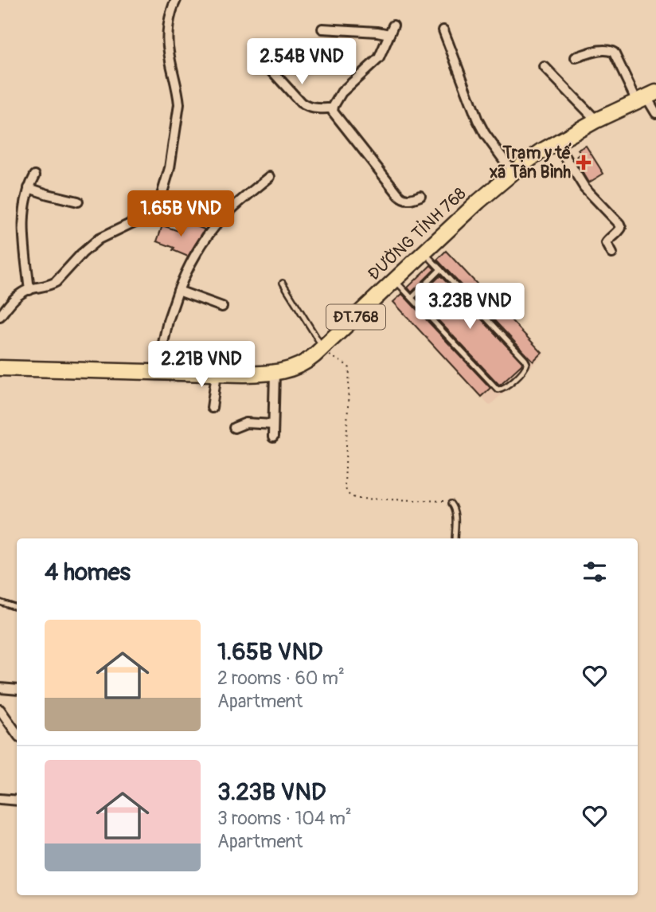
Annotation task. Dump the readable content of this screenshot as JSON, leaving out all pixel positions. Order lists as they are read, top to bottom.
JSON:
{
  "streets": {
    "main road": ["ĐƯỜNG TỈNH 768", "ĐT.768"]
  },
  "places": {
    "health": ["Trạm y tế xã Tân Bình"]
  },
  "page": {
    "price": [
      "2.54B VND",
      "1.65B VND",
      "3.23B VND",
      "2.21B VND"
    ],
    "heading": "4 homes",
    "list": [
      {
        "name": "1.65B VND",
        "note": "2 rooms · 60 m² · Apartment"
      },
      {
        "name": "3.23B VND",
        "note": "3 rooms · 104 m² · Apartment"
      }
    ]
  }
}
